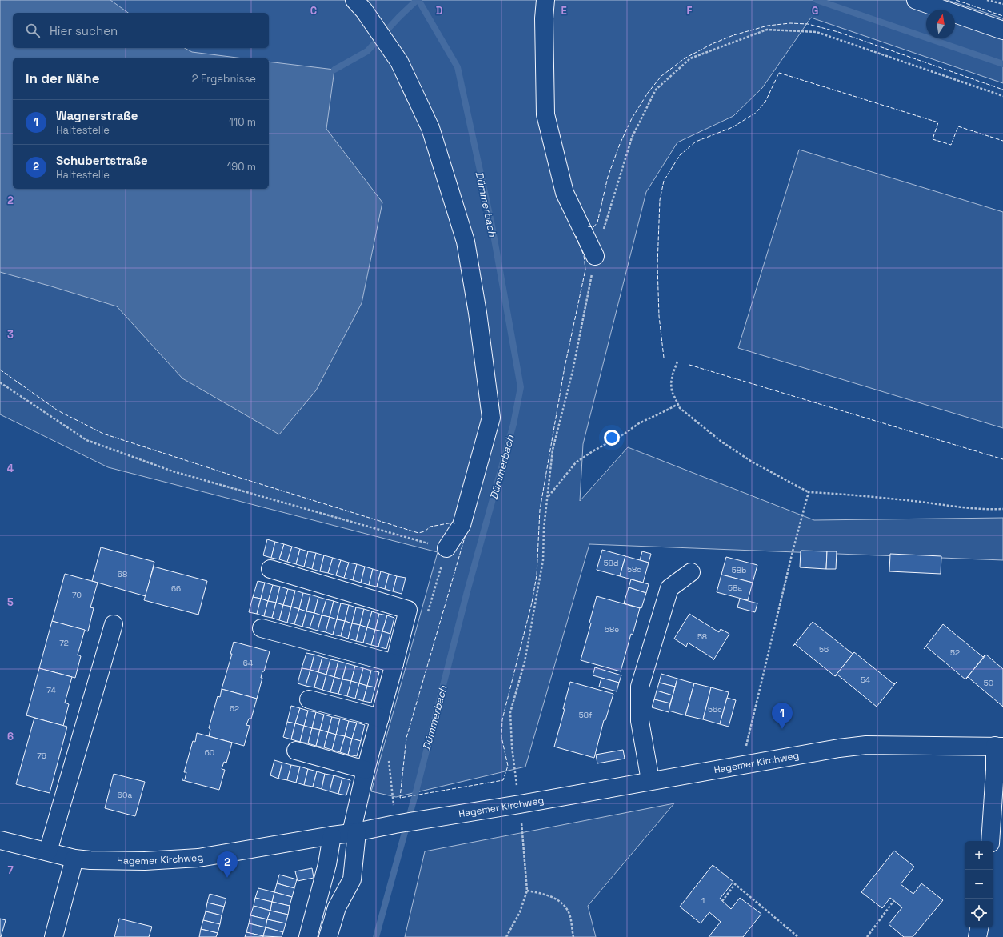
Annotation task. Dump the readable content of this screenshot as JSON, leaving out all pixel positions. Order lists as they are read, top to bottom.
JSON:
{
  "streets": {
    "street": ["Hagemer Kirchweg"]
  },
  "water": ["Dümmerbach"],
  "house_numbers": [
    "58d",
    "58c",
    "58b",
    "68",
    "58a",
    "66",
    "70",
    "58e",
    "58",
    "72",
    "56",
    "52",
    "64",
    "54",
    "50",
    "74",
    "62",
    "56c",
    "58f",
    "60",
    "76",
    "60a",
    "1"
  ],
  "north": "top",
  "page": {
    "search": "Hier suchen",
    "heading": ["In der Nähe", "2 Ergebnisse"],
    "list": [
      {
        "mark": "1",
        "name": "Wagnerstraße",
        "note": "Haltestelle",
        "value": "110 m"
      },
      {
        "mark": "2",
        "name": "Schubertstraße",
        "note": "Haltestelle",
        "value": "190 m"
      }
    ],
    "pins": ["1", "2"],
    "map_buttons": ["+", "−"]
  },
  "grid": {
    "columns": [
      "C",
      "D",
      "E",
      "F",
      "G"
    ],
    "rows": [
      "2",
      "3",
      "4",
      "5",
      "6",
      "7"
    ]
  }
}
